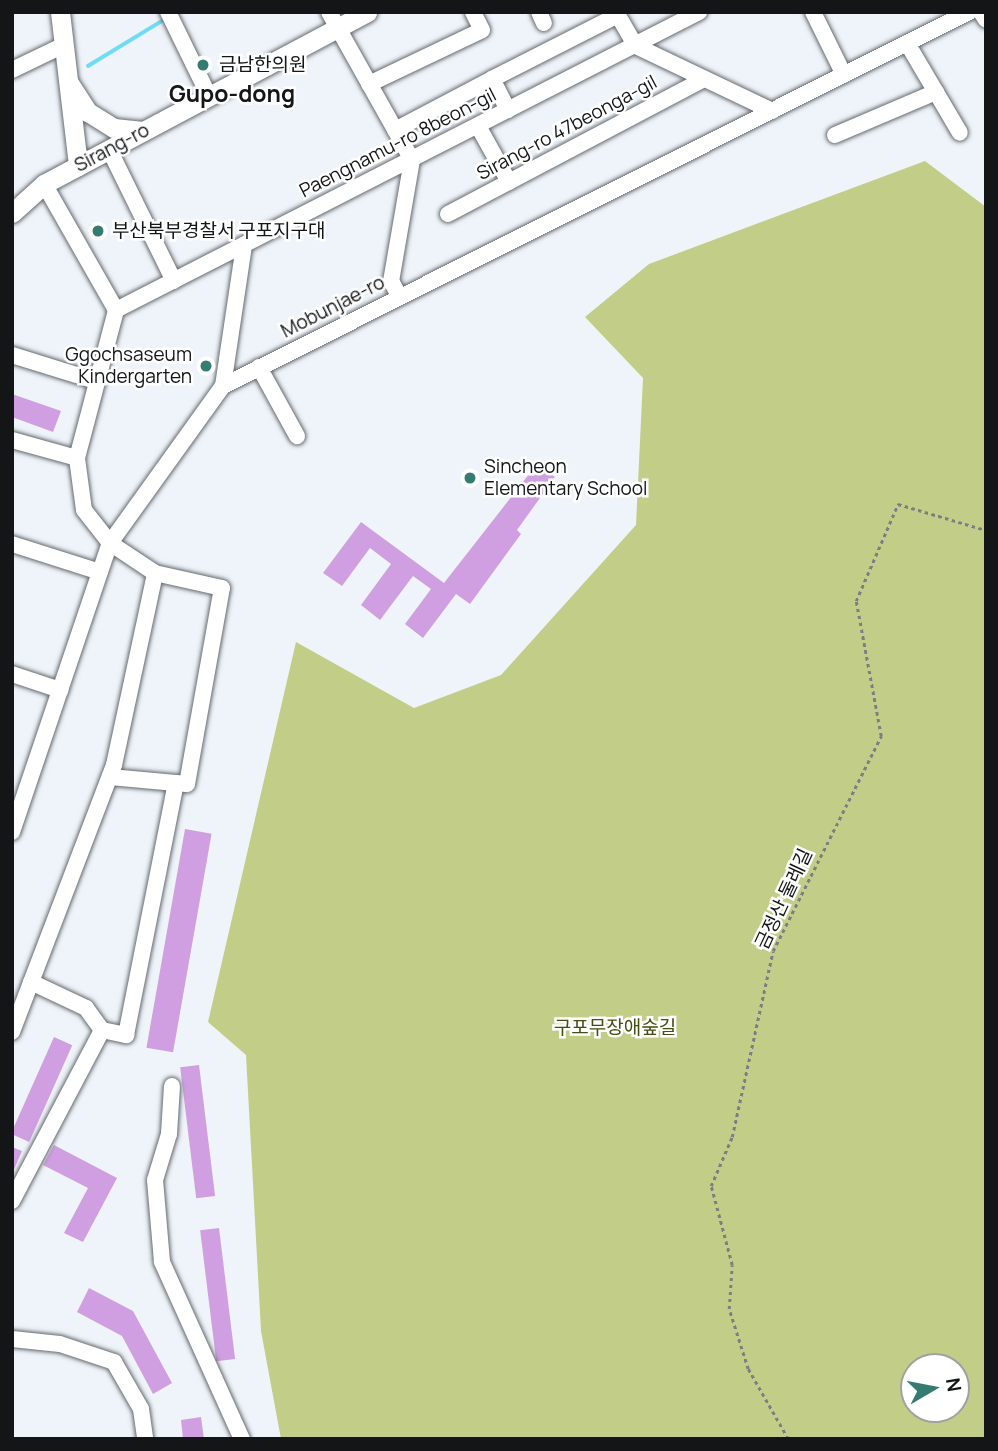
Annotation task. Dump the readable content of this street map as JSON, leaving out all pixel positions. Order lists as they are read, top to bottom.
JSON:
{
  "streets": {
    "main road": ["Sirang-ro"],
    "street": ["Sirang-ro 47beonga-gil", "Paengnamu-ro 8beon-gil", "Mobunjae-ro"],
    "path": ["금정산 둘레길"]
  },
  "districts": ["Gupo-dong"],
  "parks": ["구포무장애숲길"],
  "places": [
    "금남한의원",
    "부산북부경찰서 구포지구대",
    "Ggochsaseum Kindergarten",
    "Sincheon Elementary School"
  ],
  "north": "right"
}
